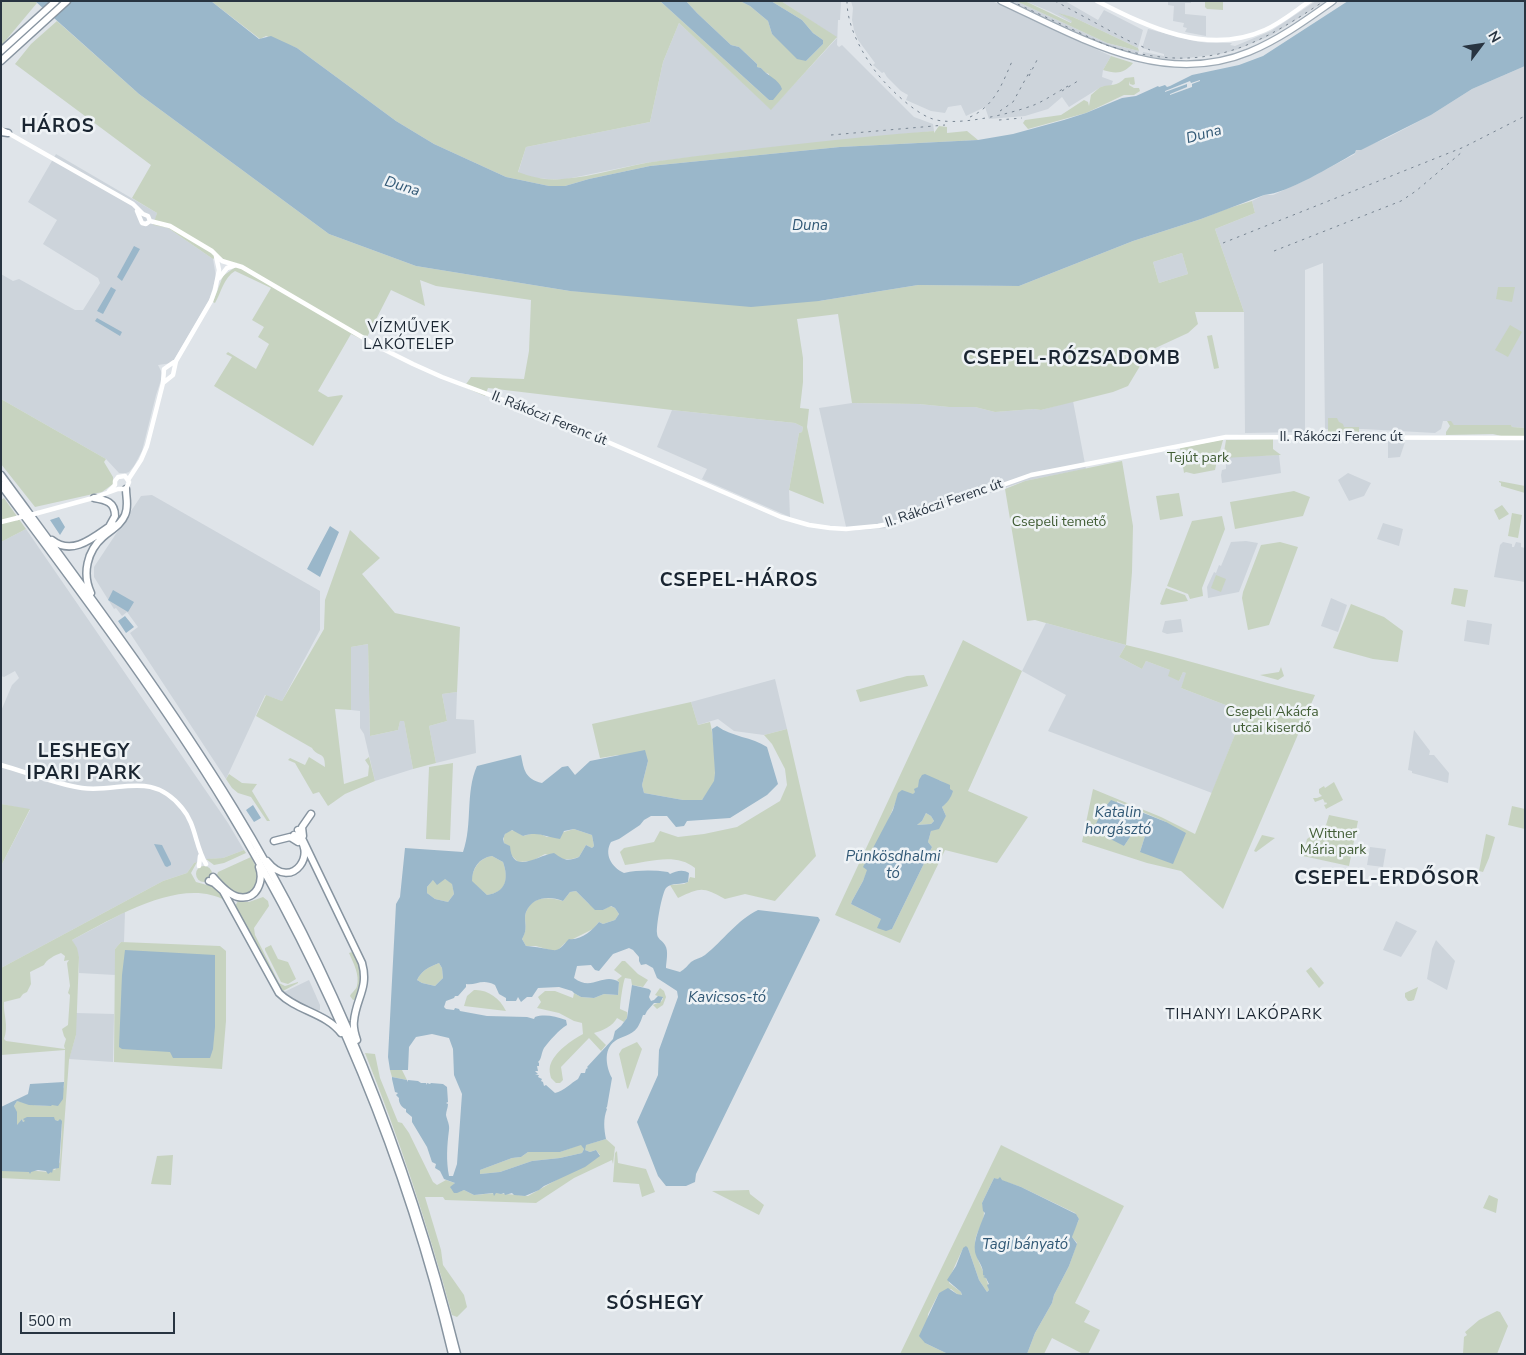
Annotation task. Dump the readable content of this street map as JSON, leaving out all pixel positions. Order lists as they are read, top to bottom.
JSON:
{
  "streets": {
    "main road": ["II. Rákóczi Ferenc út"]
  },
  "districts": [
    "HÁROS",
    "VÍZMŰVEK LAKÓTELEP",
    "CSEPEL-RÓZSADOMB",
    "CSEPEL-HÁROS",
    "LESHEGY IPARI PARK",
    "CSEPEL-ERDŐSOR",
    "TIHANYI LAKÓPARK",
    "SÓSHEGY"
  ],
  "water": [
    "Duna",
    "Katalin horgásztó",
    "Pünkösdhalmi tó",
    "Kavicsos-tó",
    "Tagi bányató"
  ],
  "parks": [
    "Tejút park",
    "Csepeli temető",
    "Csepeli Akácfa utcai kiserdő",
    "Wittner Mária park"
  ],
  "scale_bar": "500 m",
  "north": "top right"
}
